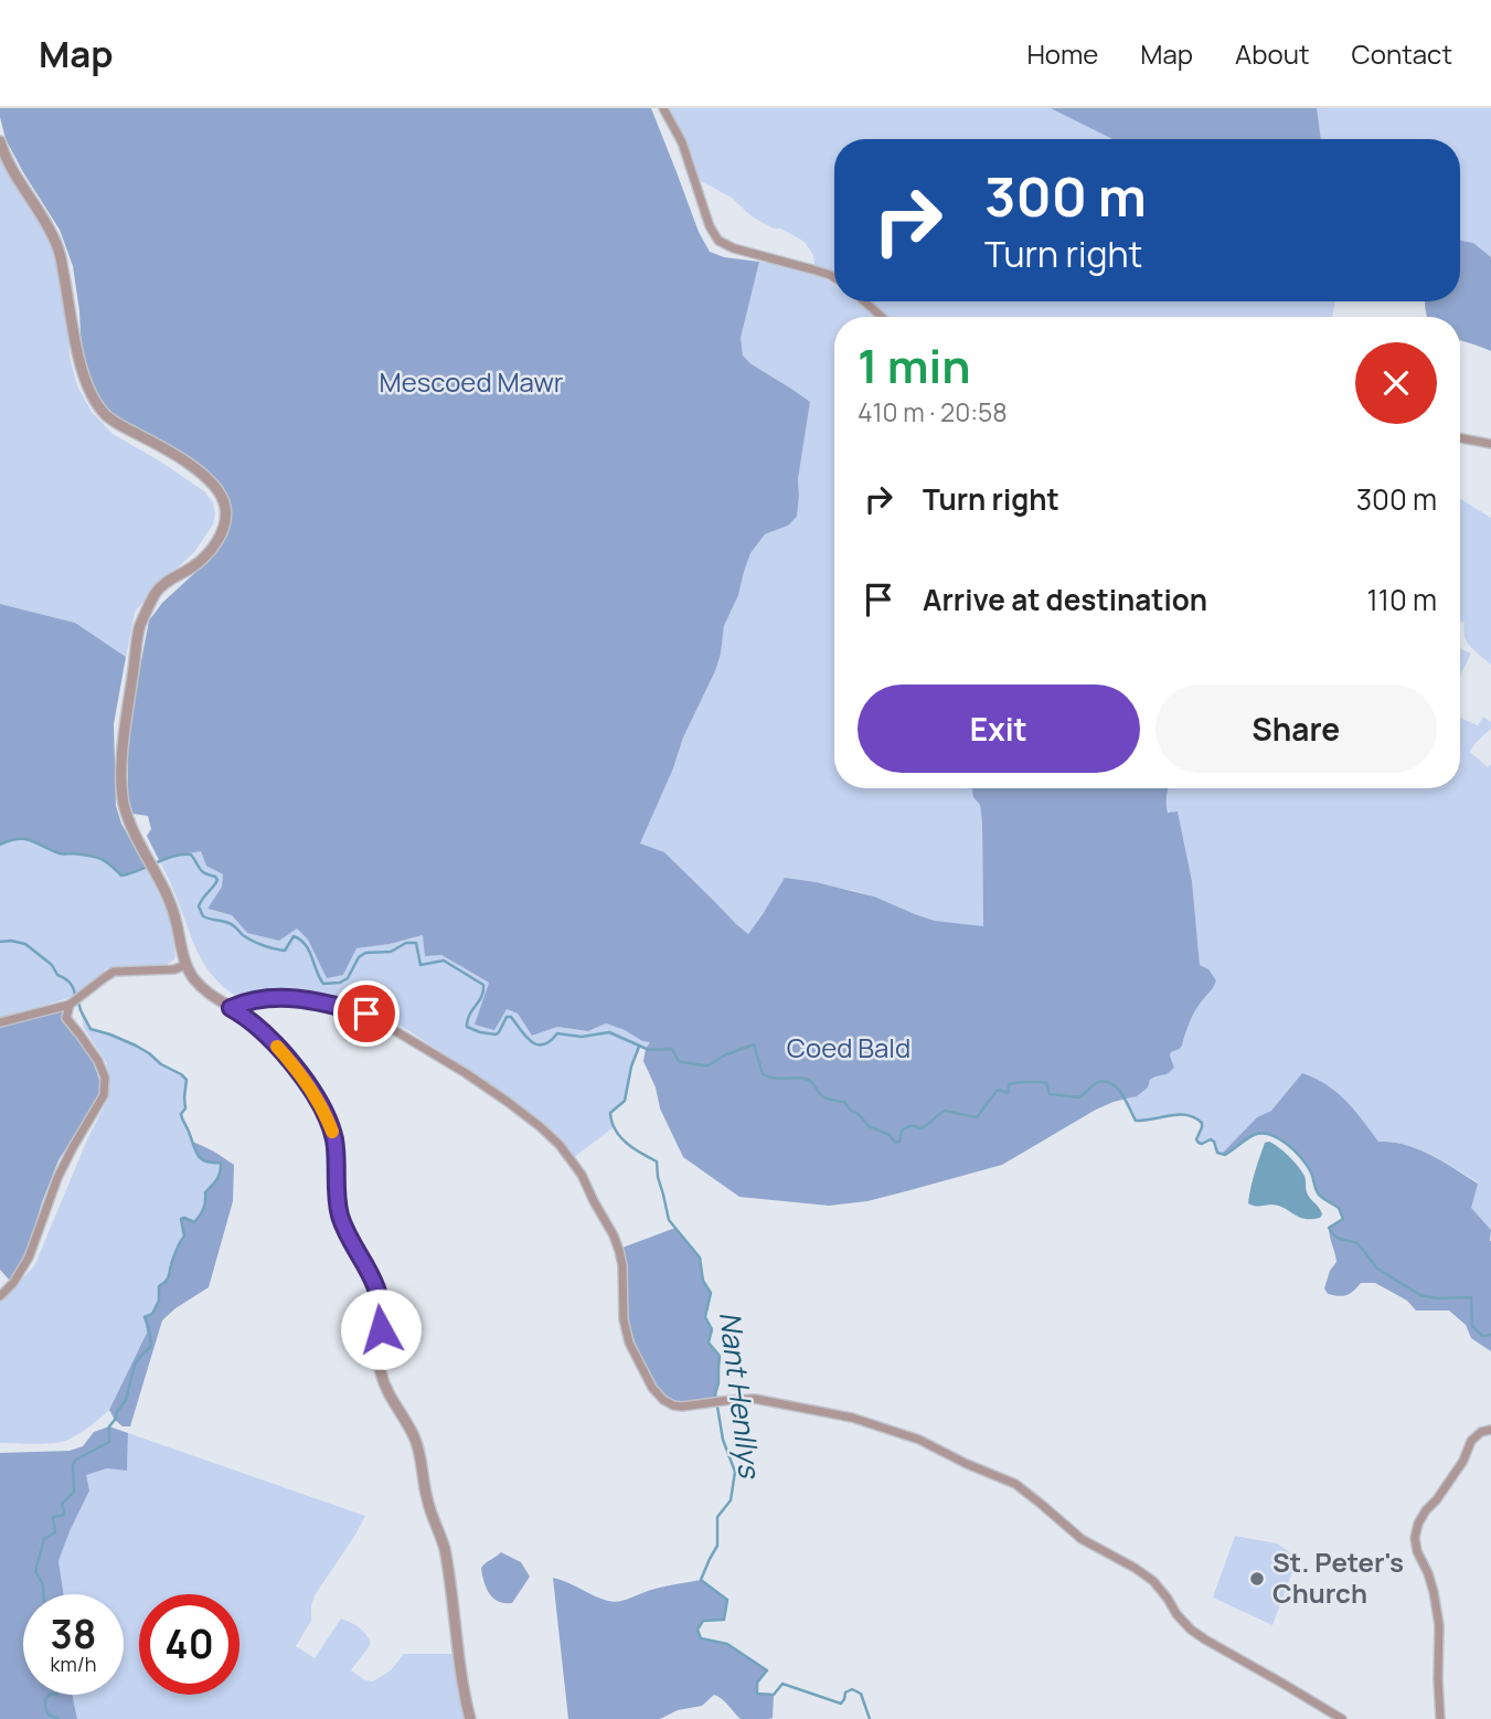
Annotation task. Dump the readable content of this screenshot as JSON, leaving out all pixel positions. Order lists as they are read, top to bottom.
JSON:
{
  "water": ["Nant Henllys"],
  "parks": ["Mescoed Mawr", "Coed Bald"],
  "places": ["St. Peter's Church"],
  "page": {
    "header": "Map",
    "nav": [
      "Home",
      "Map",
      "About",
      "Contact"
    ],
    "turn": ["300 m", "Turn right"],
    "heading": ["1 min", "410 m · 20:58"],
    "list": [
      {
        "name": "Turn right",
        "value": "300 m"
      },
      {
        "name": "Arrive at destination",
        "value": "110 m"
      }
    ],
    "buttons": ["Exit", "Share"],
    "speed": "38 km/h",
    "limit": "40"
  }
}
